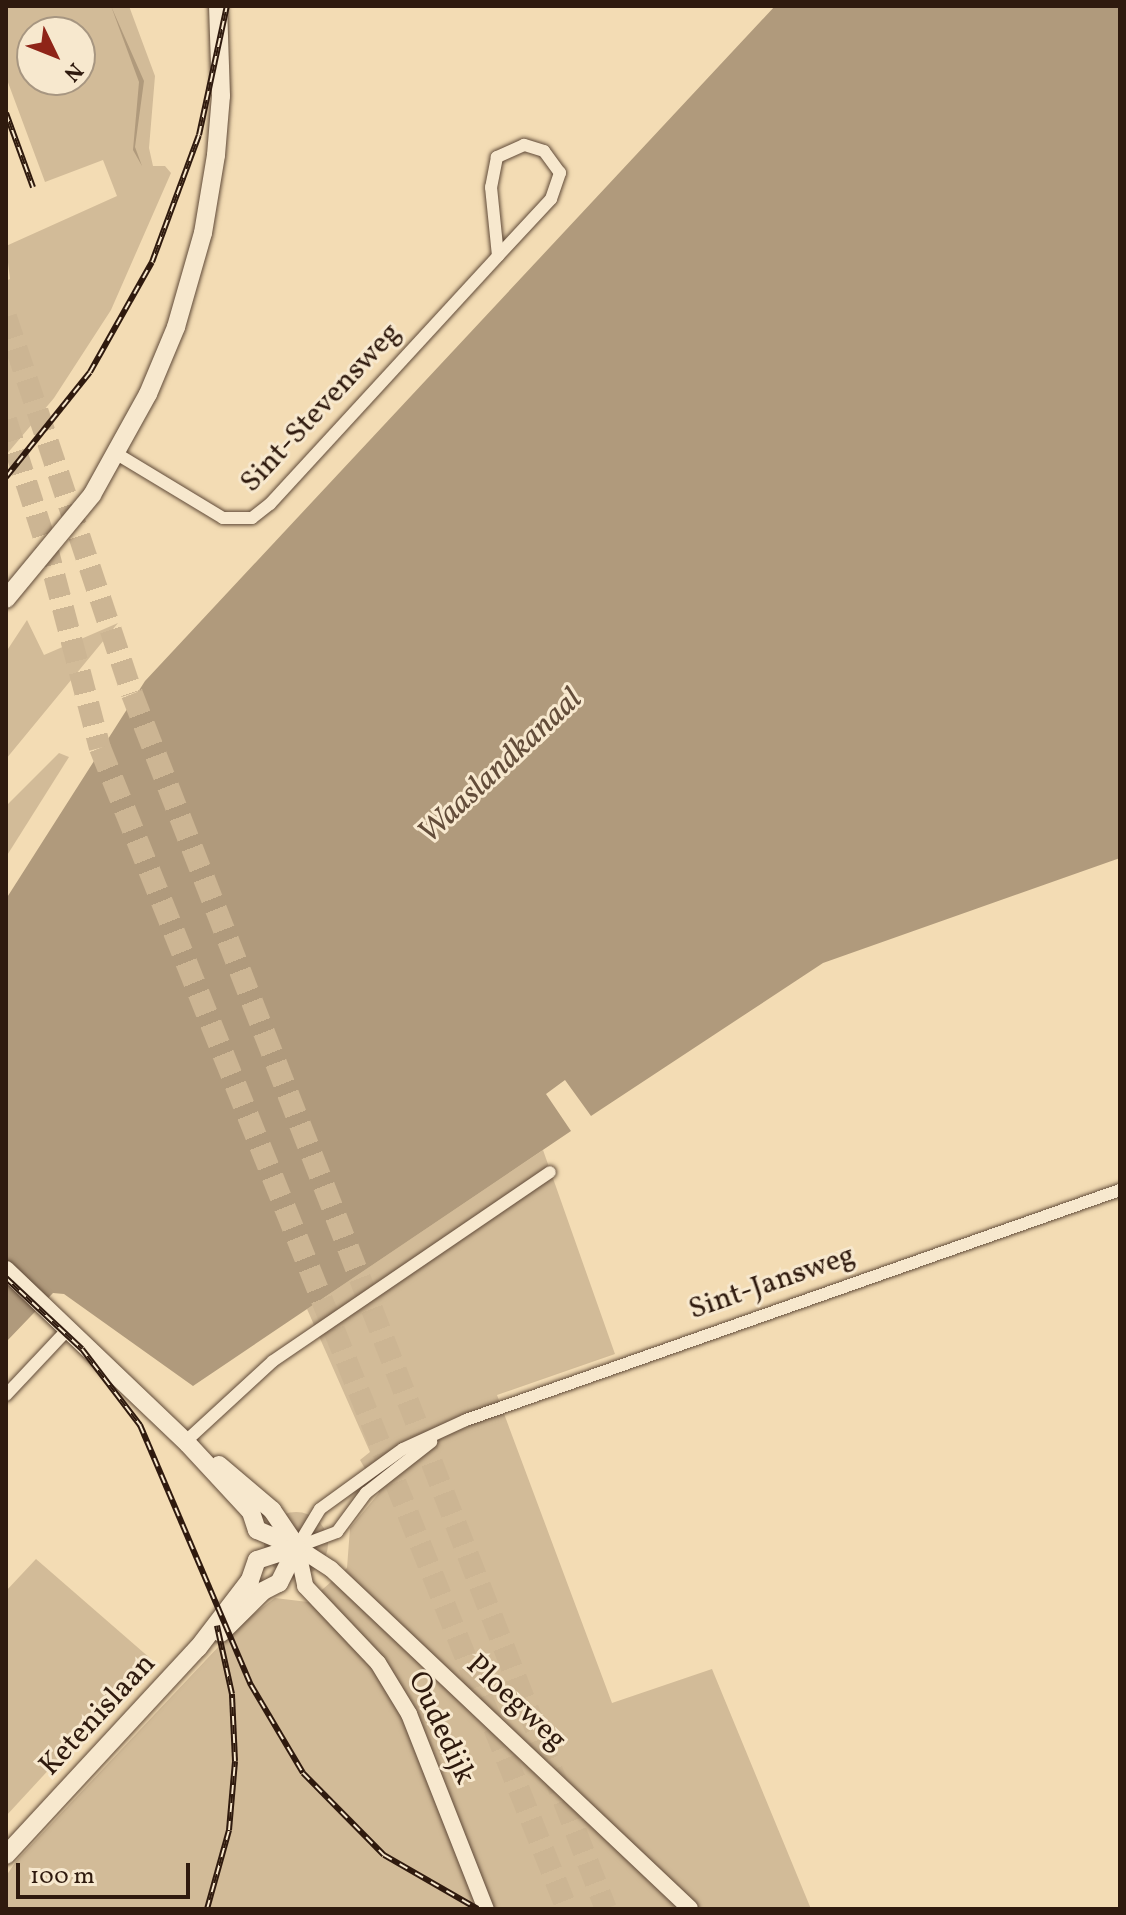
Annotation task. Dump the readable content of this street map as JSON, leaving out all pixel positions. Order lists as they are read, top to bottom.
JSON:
{
  "streets": {
    "main road": ["Ketenislaan"],
    "street": [
      "Sint-Stevensweg",
      "Sint-Jansweg",
      "Ploegweg",
      "Oudedijk"
    ]
  },
  "crossings": [
    ["Sint-Jansweg", "Ploegweg"],
    ["Sint-Jansweg", "Ketenislaan"],
    ["Sint-Jansweg", "Oudedijk"],
    ["Ploegweg", "Ketenislaan"],
    ["Ploegweg", "Oudedijk"],
    ["Ketenislaan", "Oudedijk"]
  ],
  "water": ["Waaslandkanaal"],
  "scale_bar": "100 m",
  "north": "bottom right"
}
